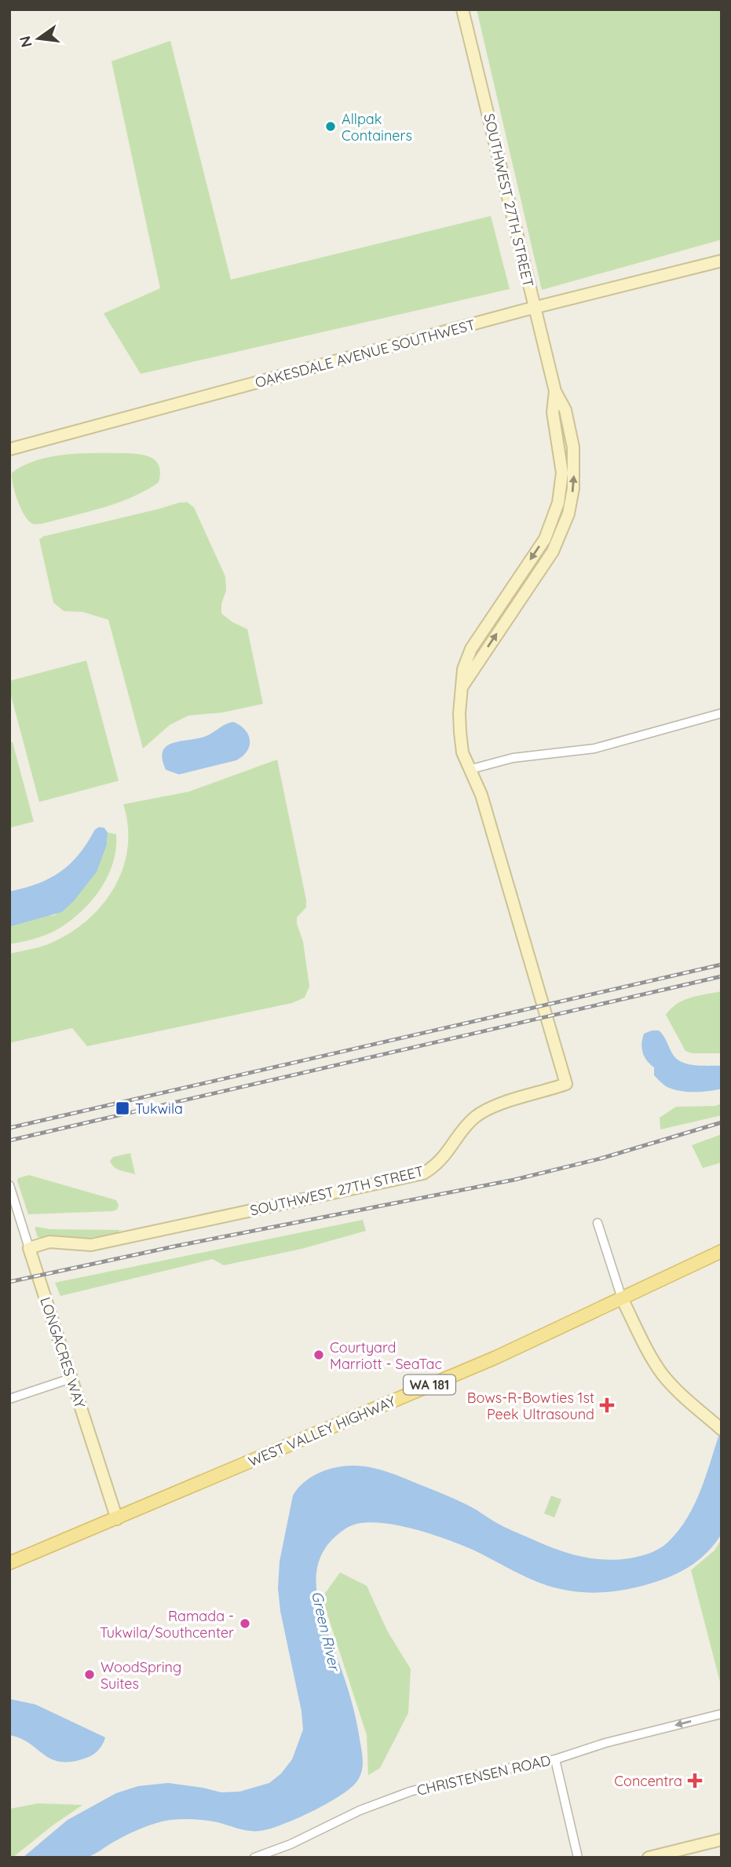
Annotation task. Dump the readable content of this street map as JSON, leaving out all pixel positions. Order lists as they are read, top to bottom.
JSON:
{
  "streets": {
    "main road": ["WA 181", "WEST VALLEY HIGHWAY"],
    "street": [
      "SOUTHWEST 27TH STREET",
      "OAKESDALE AVENUE SOUTHWEST",
      "LONGACRES WAY",
      "CHRISTENSEN ROAD"
    ]
  },
  "crossings": [
    ["SOUTHWEST 27TH STREET", "OAKESDALE AVENUE SOUTHWEST"],
    ["SOUTHWEST 27TH STREET", "LONGACRES WAY"],
    ["LONGACRES WAY", "WEST VALLEY HIGHWAY"]
  ],
  "one_way": ["CHRISTENSEN ROAD"],
  "water": ["Green River"],
  "places": {
    "other": [
      "Allpak Containers",
      "Courtyard Marriott - SeaTac",
      "Ramada - Tukwila/Southcenter",
      "WoodSpring Suites"
    ],
    "transit": ["Tukwila"],
    "health": ["Bows-R-Bowties 1st Peek Ultrasound", "Concentra"]
  },
  "north": "left"
}
